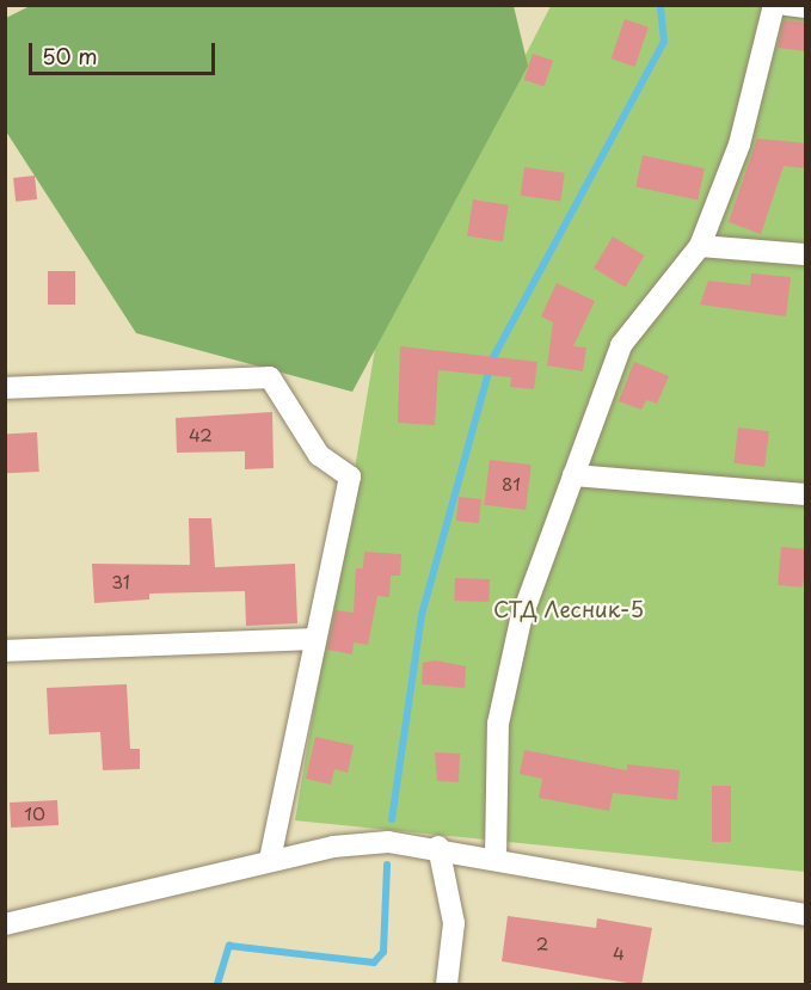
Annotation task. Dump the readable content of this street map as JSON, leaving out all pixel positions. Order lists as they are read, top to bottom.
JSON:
{
  "parks": ["СТД Лесник-5"],
  "house_numbers": [
    "42",
    "81",
    "31",
    "10",
    "2",
    "4"
  ],
  "scale_bar": "50 m"
}
